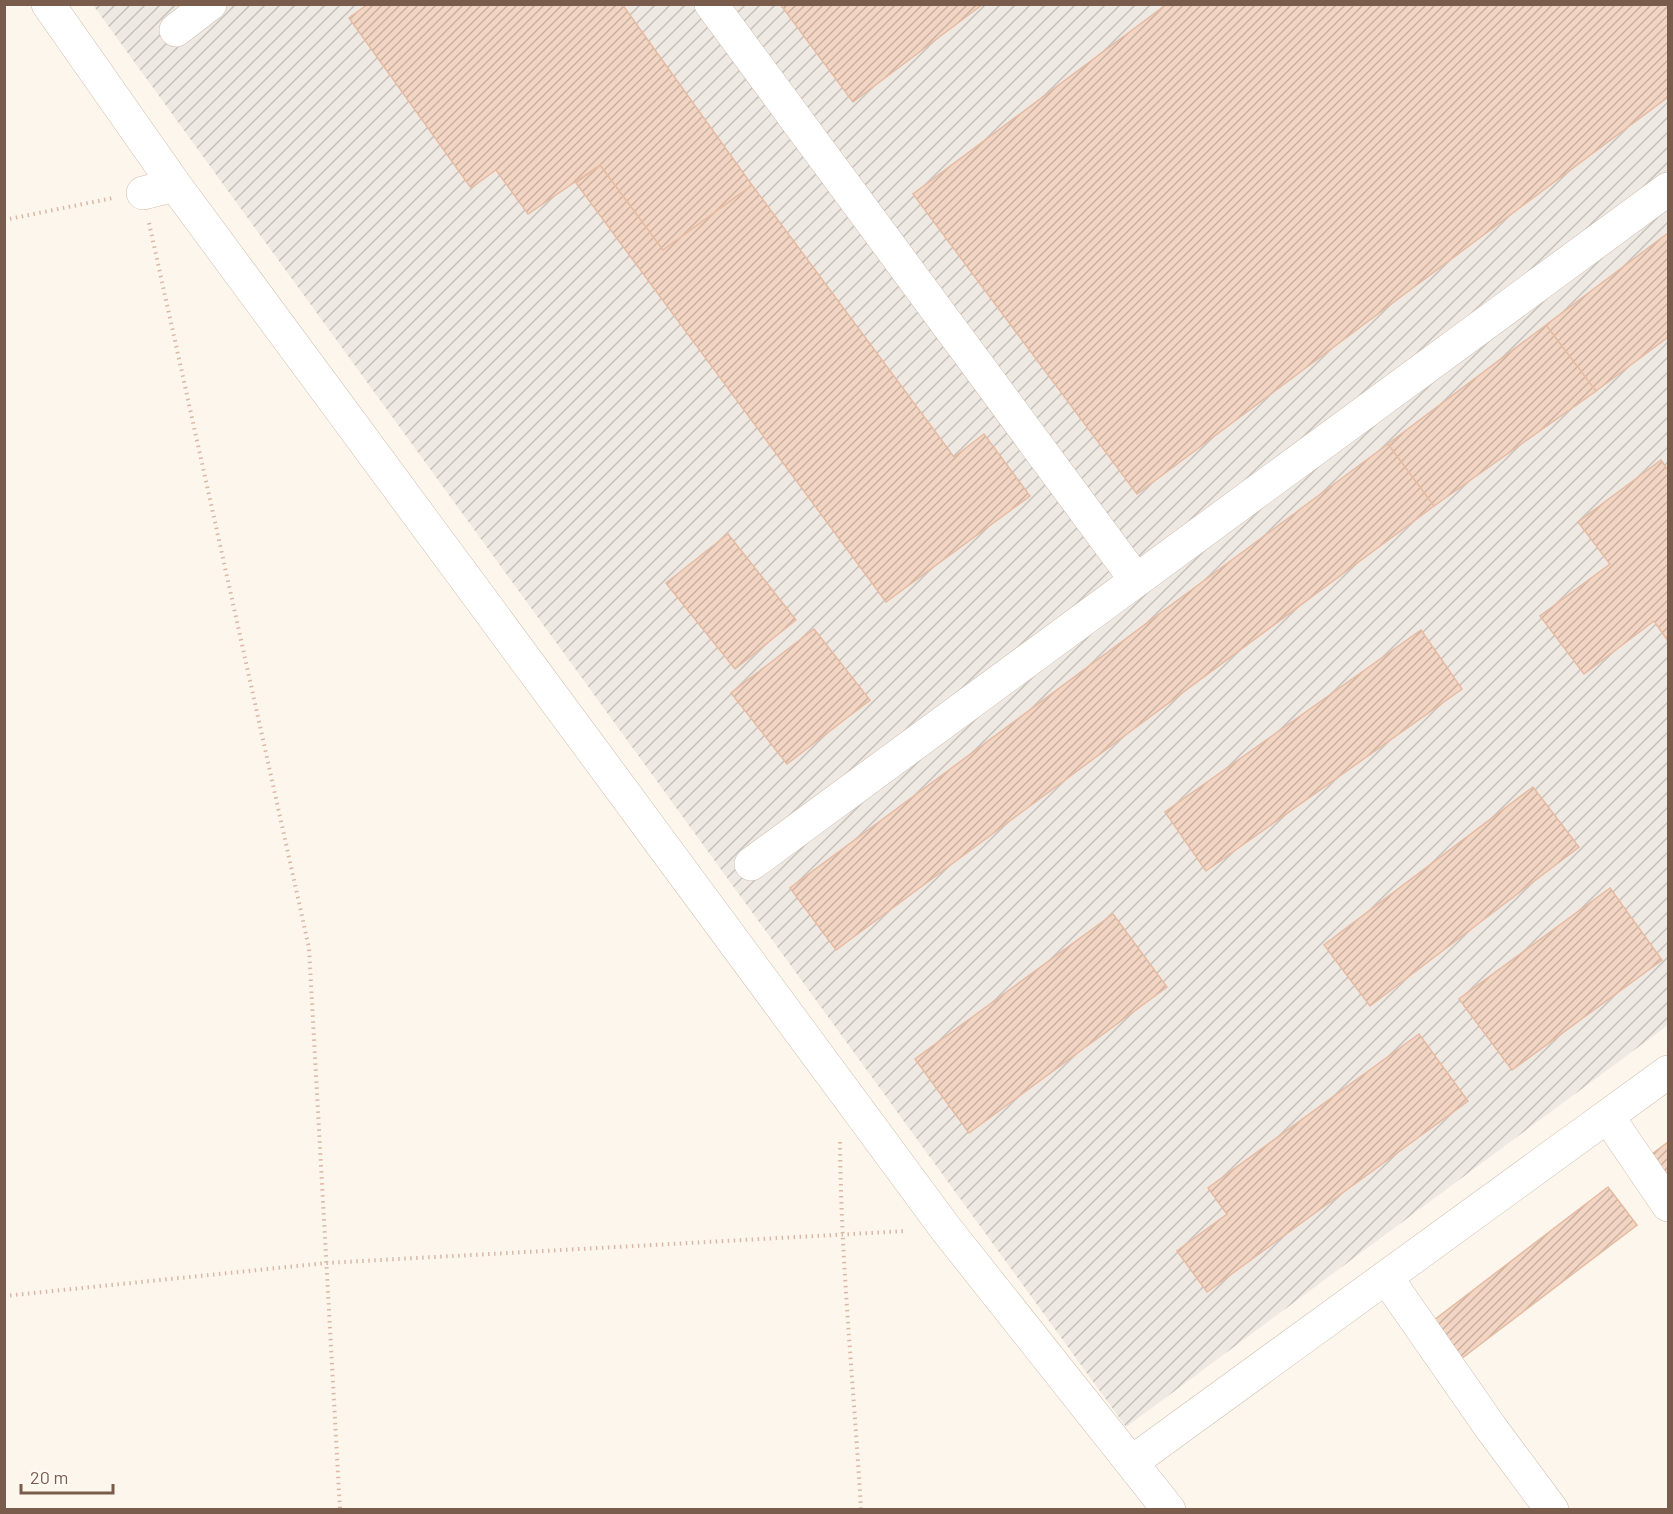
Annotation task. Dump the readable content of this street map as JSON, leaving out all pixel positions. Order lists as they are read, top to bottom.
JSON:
{
  "scale_bar": "20 m"
}
